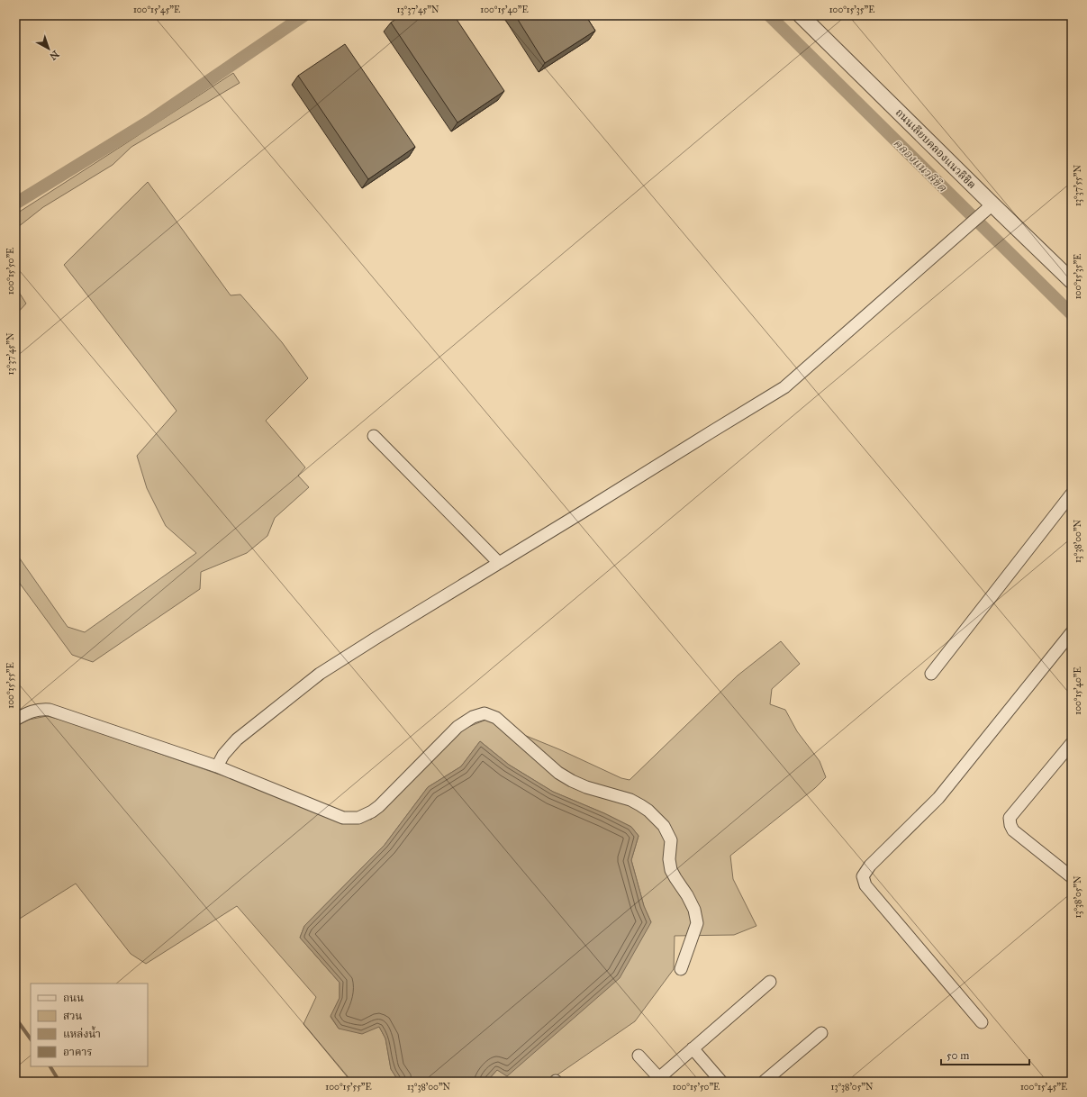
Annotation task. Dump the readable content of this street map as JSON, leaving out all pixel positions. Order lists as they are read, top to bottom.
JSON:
{
  "streets": {
    "street": ["ถนนเลียบคลองแนวลิขิต"]
  },
  "water": ["คลองแนวลิขิต"],
  "legend": [
    "ถนน",
    "สวน",
    "แหล่งน้ำ",
    "อาคาร"
  ],
  "scale_bar": "50 m",
  "north": "bottom right",
  "coordinates": [
    "100°15'45\"E",
    "13°37'45\"N",
    "100°15'40\"E",
    "100°15'35\"E",
    "13°37'55\"N",
    "100°15'50\"E",
    "13°38'00\"N",
    "100°15'55\"E",
    "13°38'05\"N"
  ]
}
